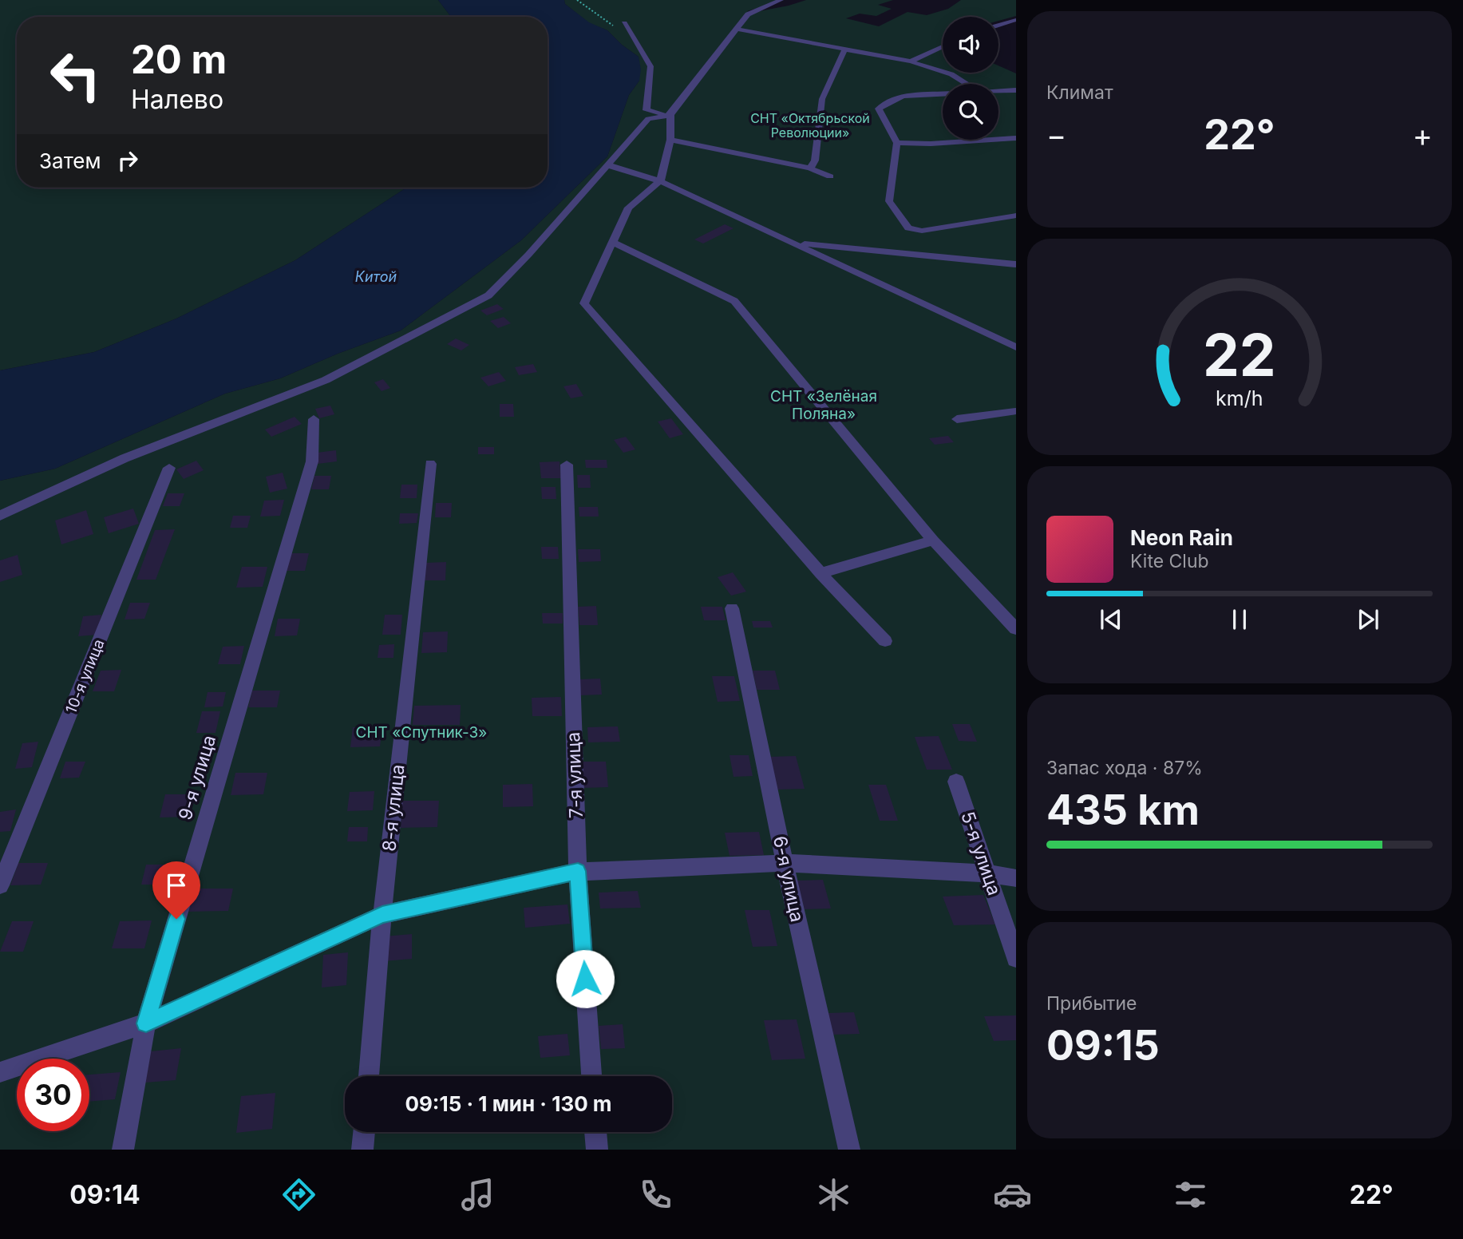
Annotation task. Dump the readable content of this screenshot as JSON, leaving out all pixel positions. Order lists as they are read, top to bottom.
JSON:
{
  "streets": {
    "street": [
      "10-я улица",
      "7-я улица",
      "9-я улица",
      "8-я улица",
      "5-я улица",
      "6-я улица"
    ]
  },
  "water": ["Китой"],
  "parks": ["СНТ «Октябрьской Революции»", "СНТ «Зелёная Поляна»", "СНТ «Спутник-3»"],
  "page": {
    "tile": [
      "Климат",
      ["Запас хода · 87%", "435 km"],
      ["Прибытие", "09:15"]
    ],
    "turn": ["20 m", "Налево"],
    "heat": ["−", "22°", "+"],
    "then": "Затем",
    "song": ["Neon Rain", "Kite Club"],
    "limit": "30",
    "trip": "09:15 · 1 мин · 130 m",
    "tabs": ["09:14", "22°"],
    "gauge": ["22", "km/h"]
  }
}
